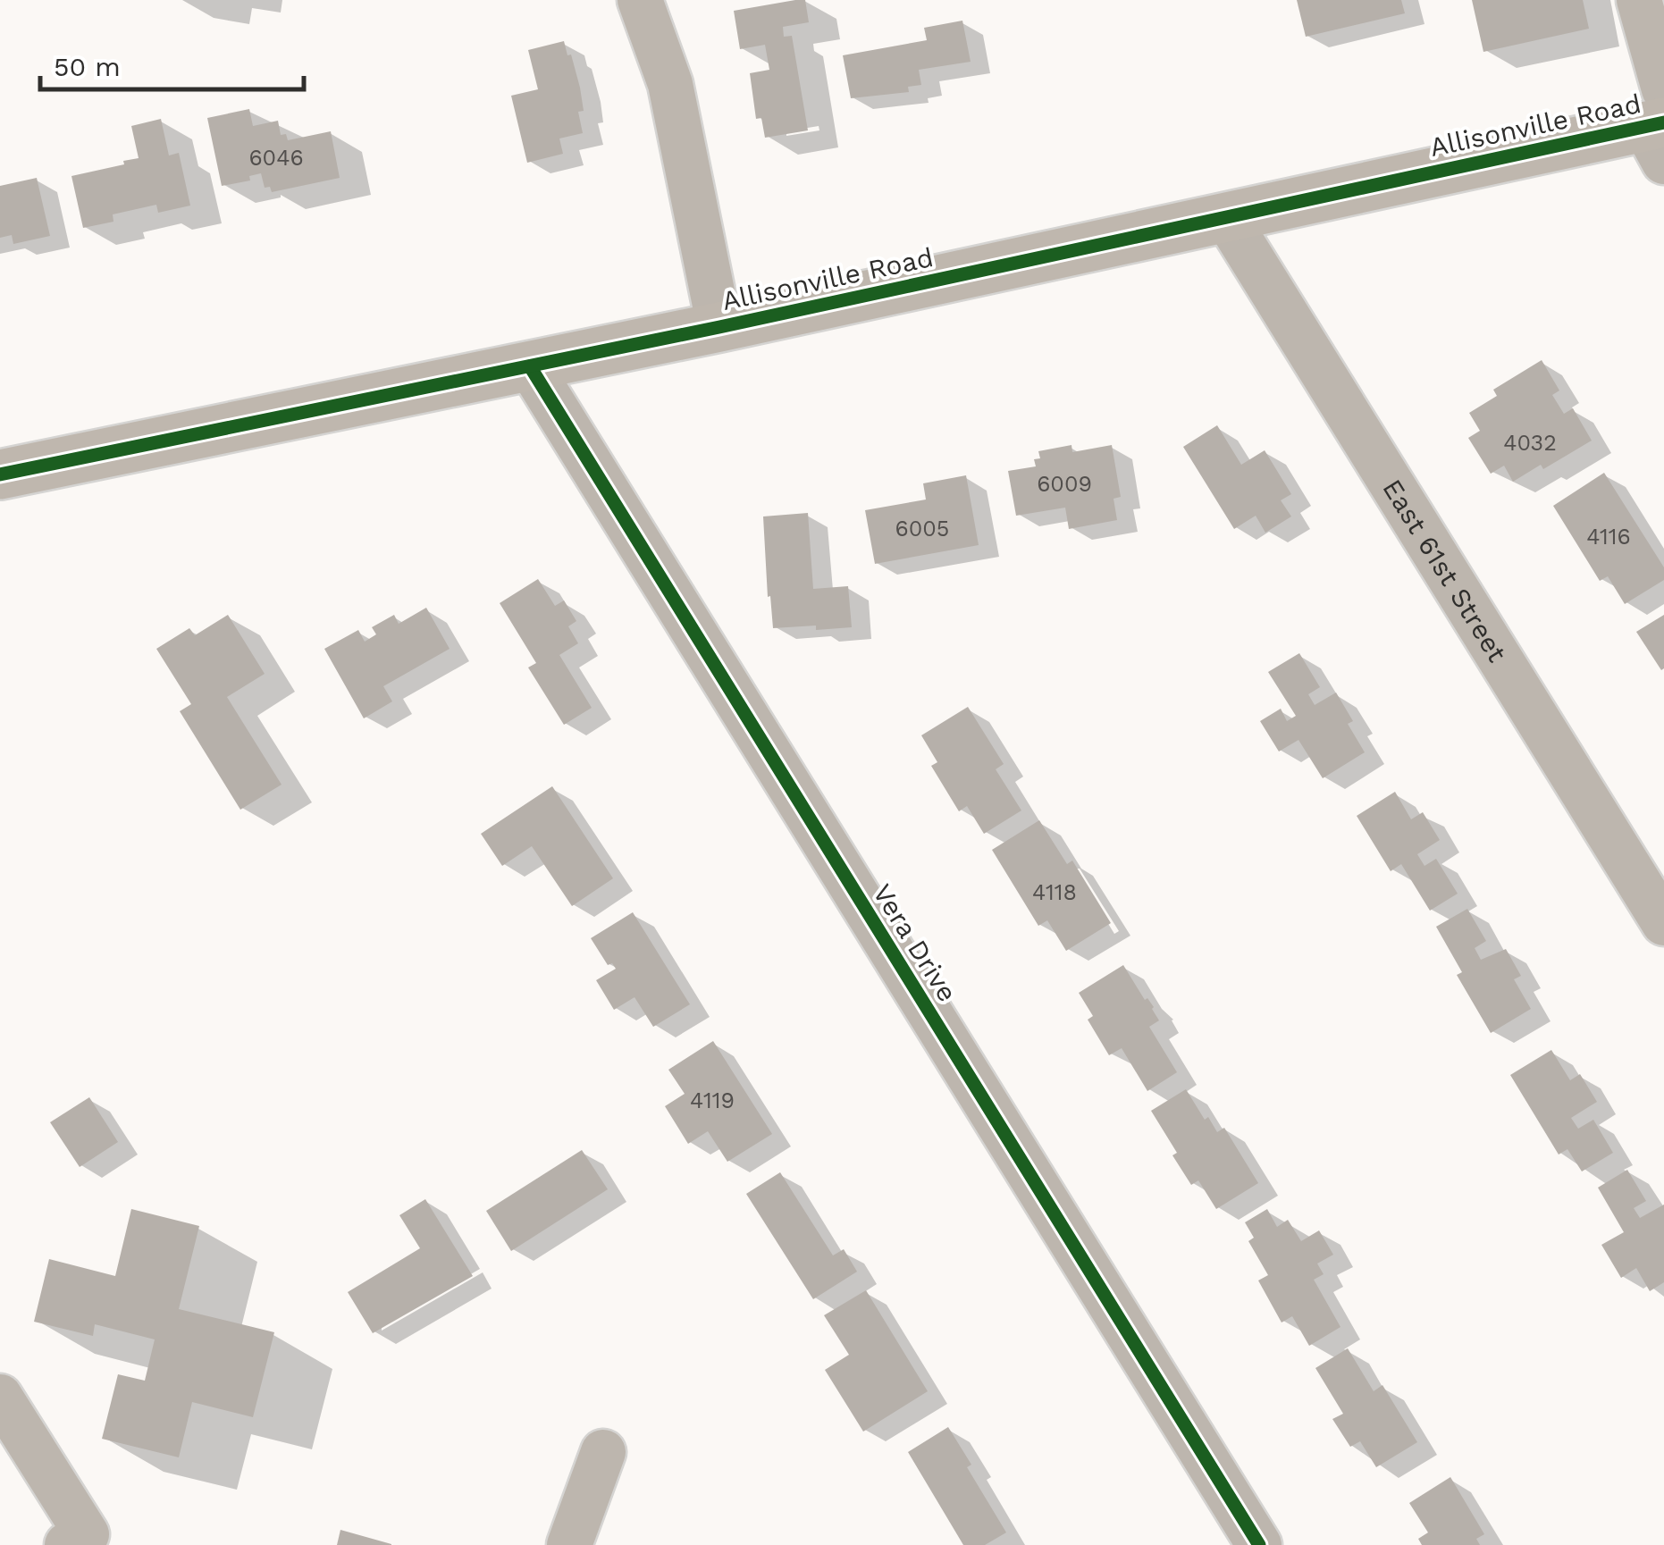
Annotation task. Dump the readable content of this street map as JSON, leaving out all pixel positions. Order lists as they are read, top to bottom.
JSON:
{
  "streets": {
    "main road": ["Allisonville Road"],
    "street": ["East 61st Street", "Vera Drive"]
  },
  "crossings": [
    ["Allisonville Road", "East 61st Street"],
    ["Allisonville Road", "Vera Drive"]
  ],
  "house_numbers": [
    "6046",
    "4032",
    "6009",
    "6005",
    "4116",
    "4118",
    "4119"
  ],
  "scale_bar": "50 m"
}
